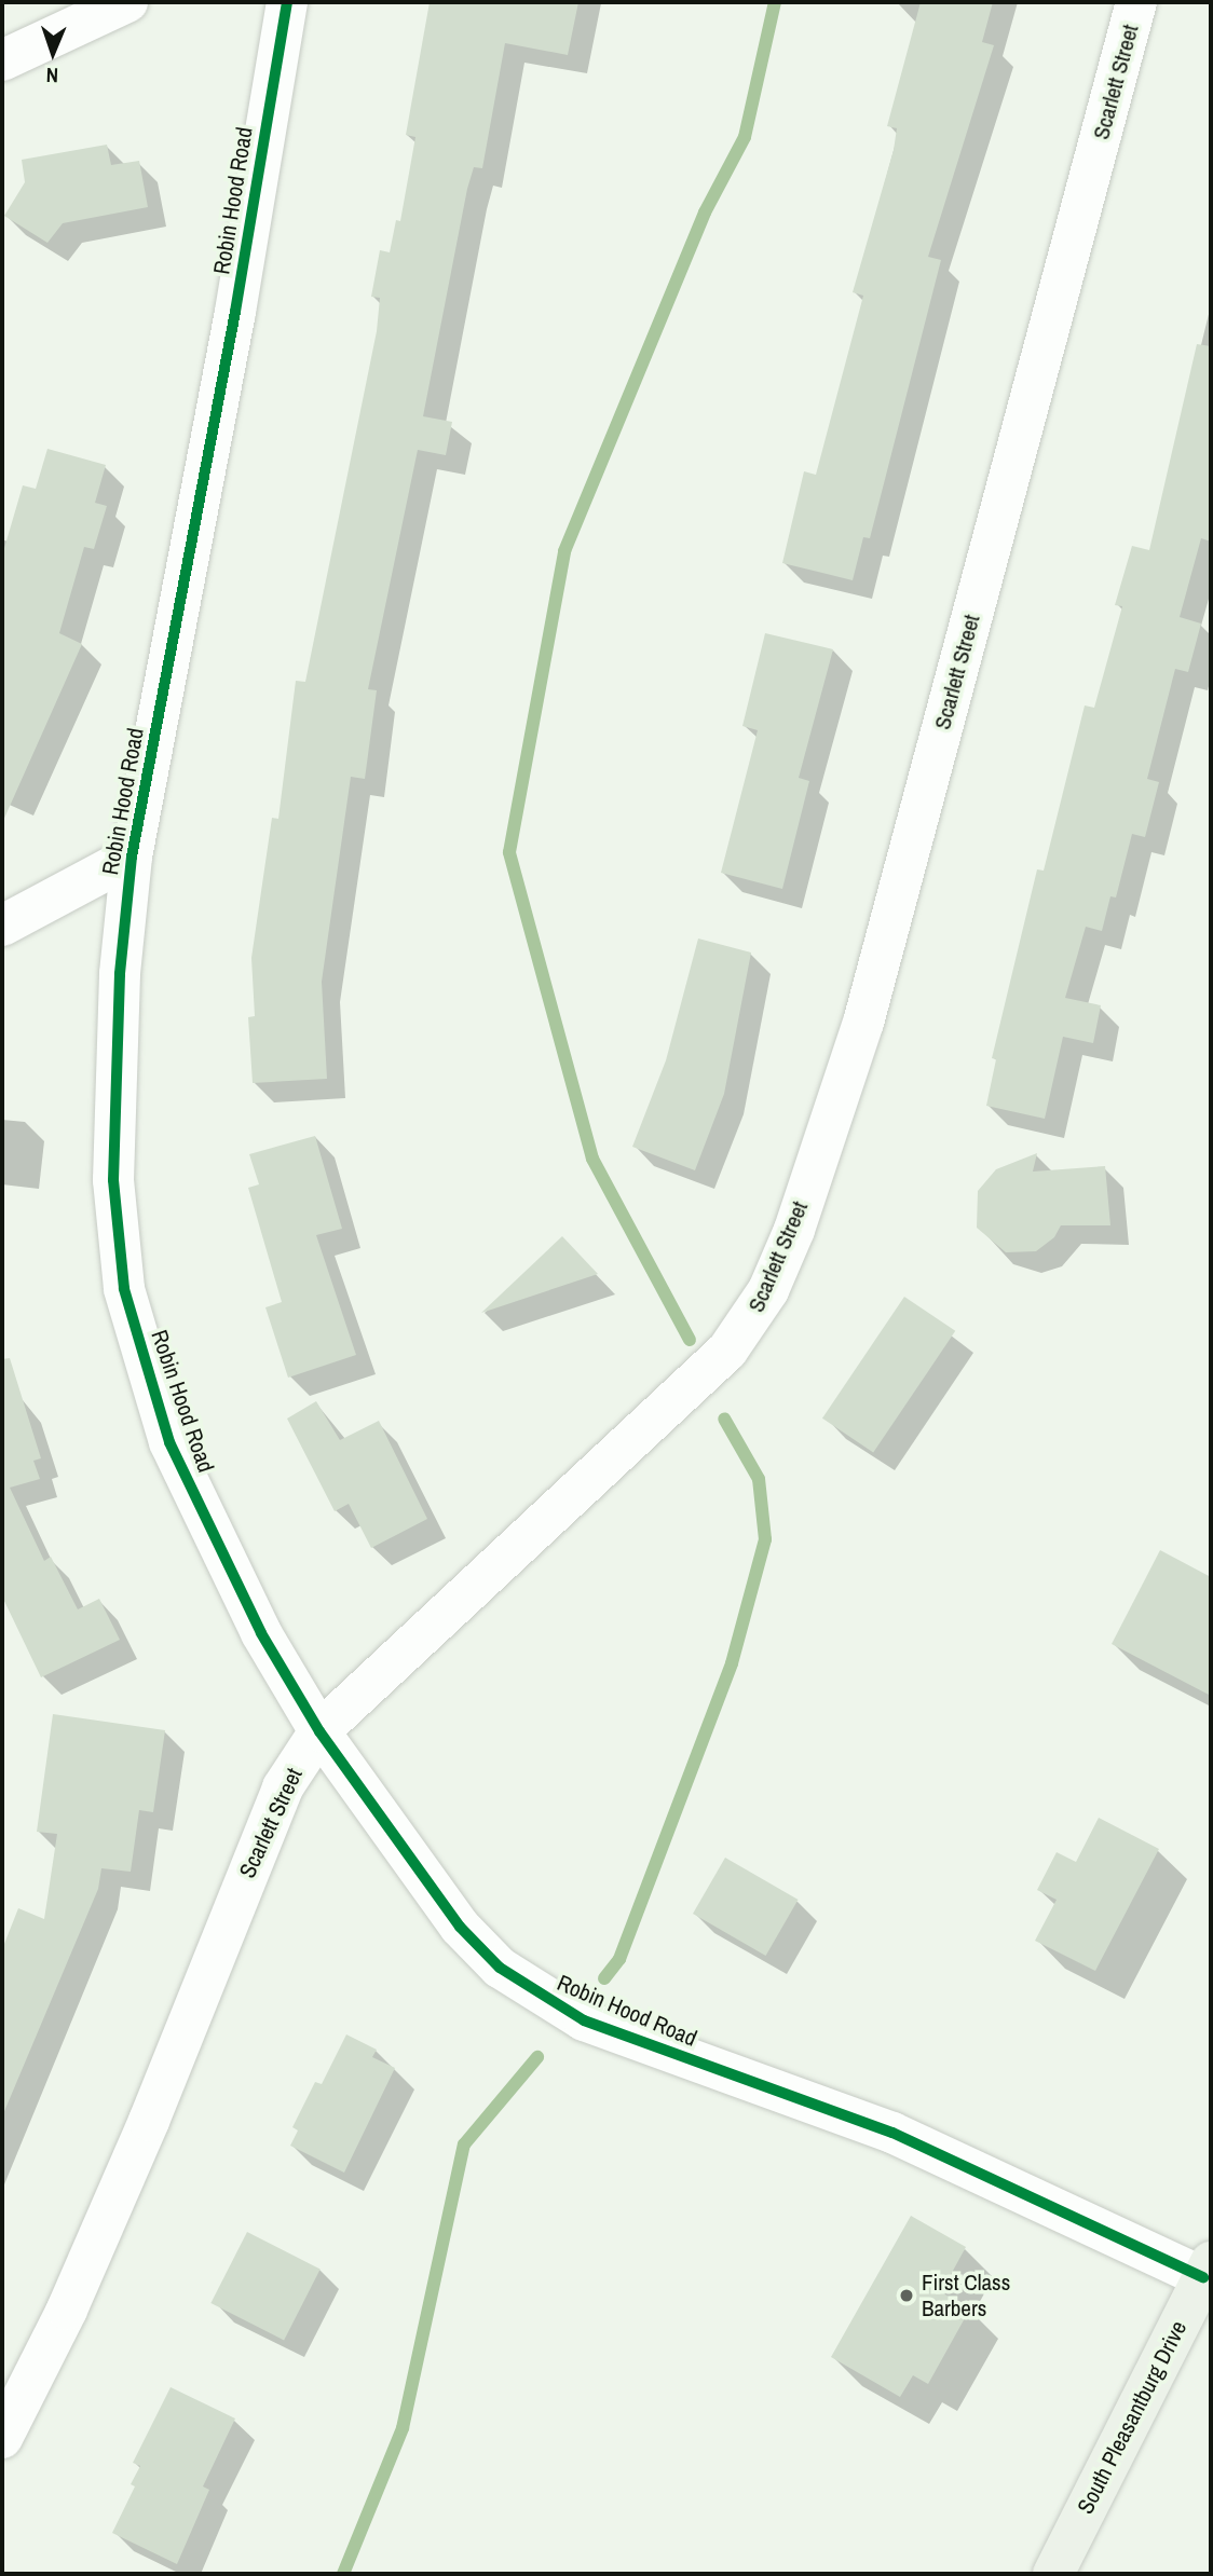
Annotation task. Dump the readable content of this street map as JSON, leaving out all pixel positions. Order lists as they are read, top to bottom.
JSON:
{
  "streets": {
    "main road": ["South Pleasantburg Drive"],
    "street": ["Scarlett Street", "Robin Hood Road"]
  },
  "crossings": [
    ["Scarlett Street", "Robin Hood Road"],
    ["Robin Hood Road", "South Pleasantburg Drive"]
  ],
  "places": ["First Class Barbers"],
  "north": "bottom"
}
